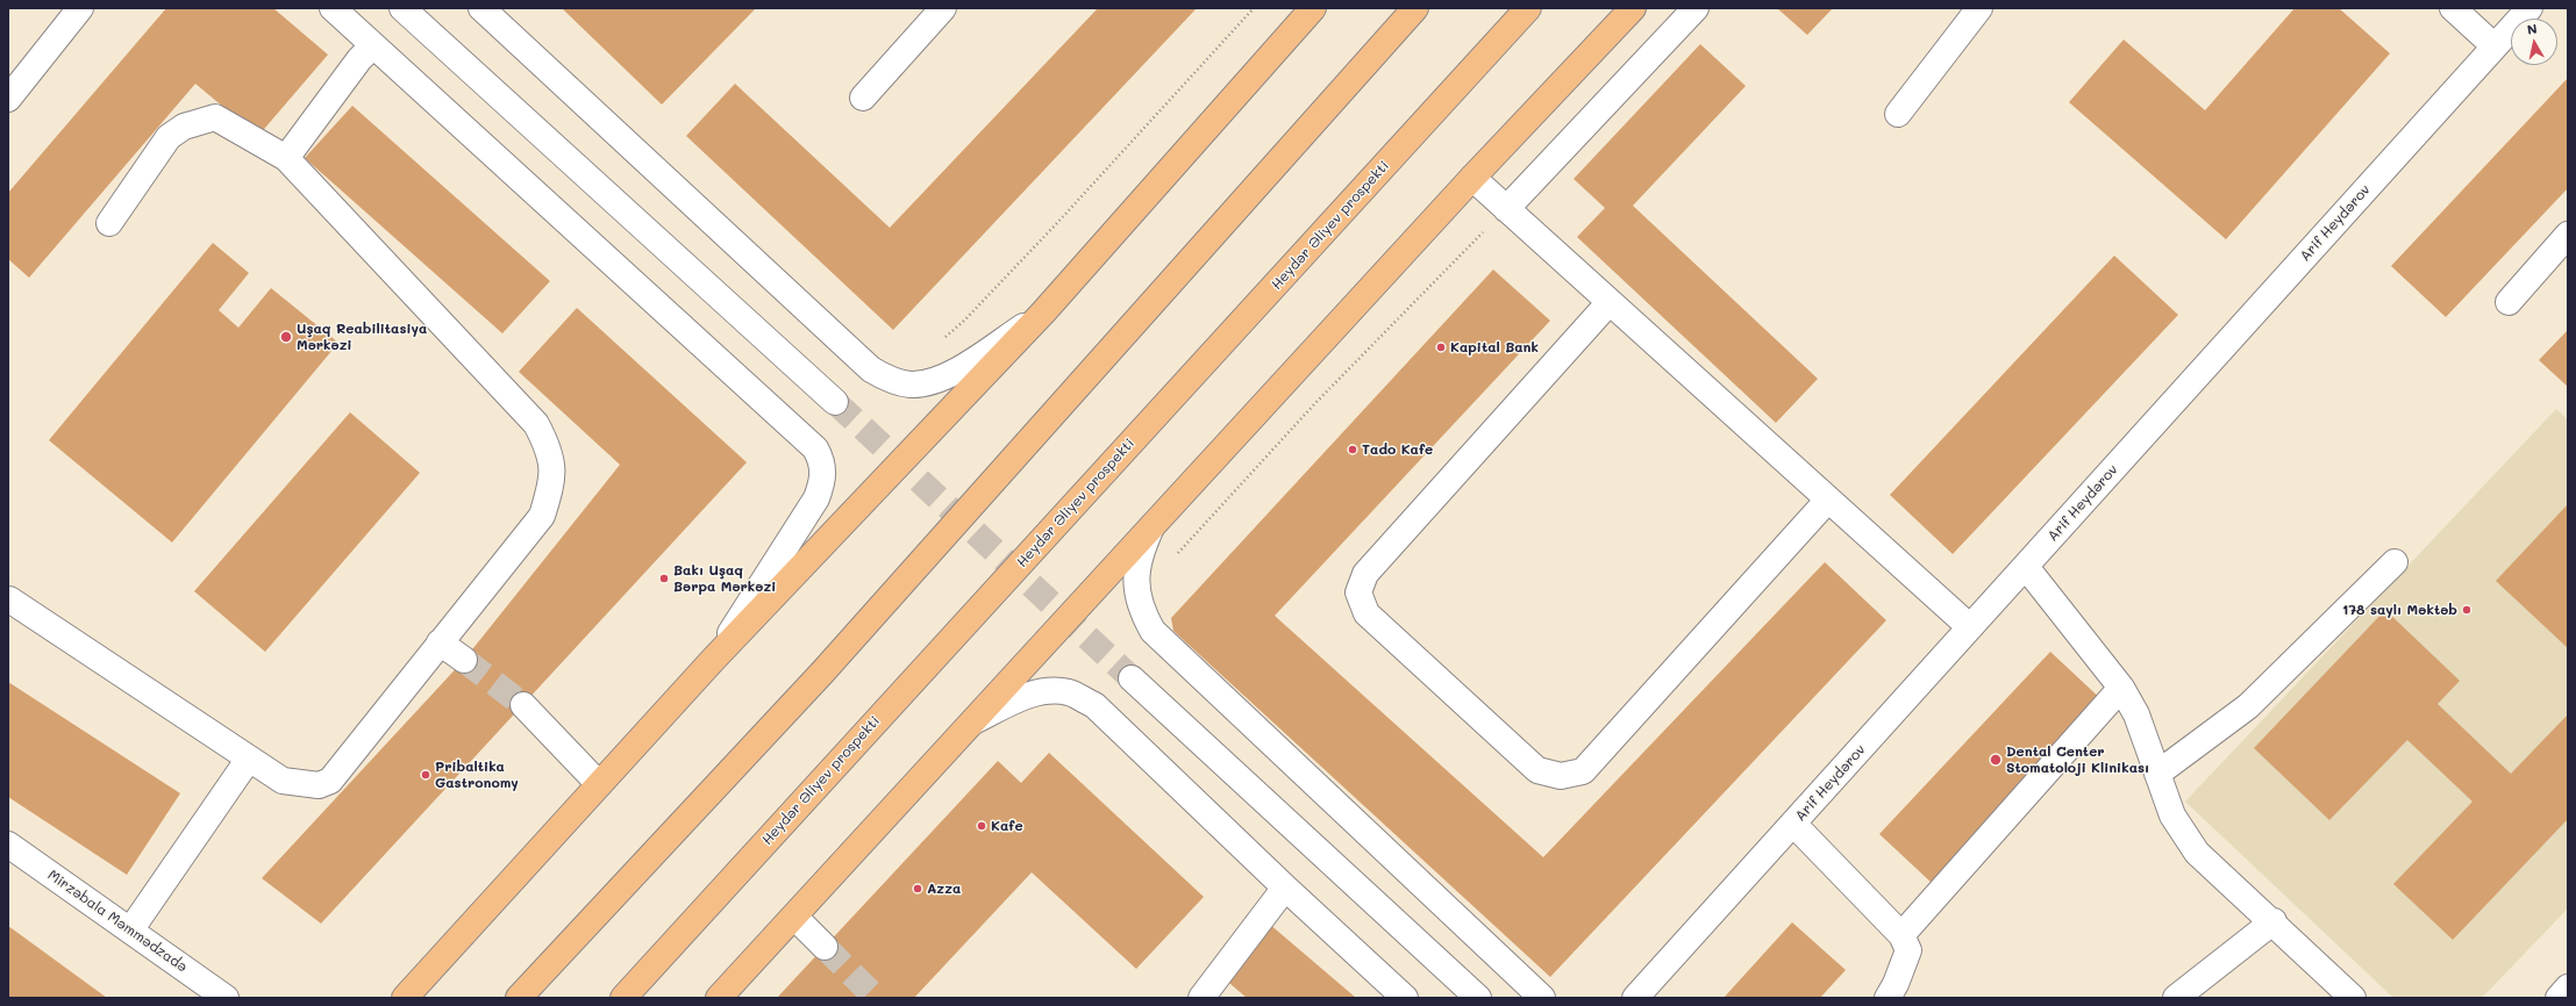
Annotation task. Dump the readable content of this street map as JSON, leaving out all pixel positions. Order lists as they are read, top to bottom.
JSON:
{
  "streets": {
    "main road": ["Heydər Əliyev prospekti"],
    "street": ["Arif Heydərov", "Mirzəbala Məmmədzadə"]
  },
  "places": [
    "Uşaq Reabilitasiya Mərkəzi",
    "Kapital Bank",
    "Tado Kafe",
    "Bakı Uşaq Bərpa Mərkəzi",
    "178 saylı Məktəb",
    "Dental Center Stomatoloji Klinikası",
    "Pribaltika Gastronomy",
    "Kafe",
    "Azza"
  ],
  "north": "top"
}
